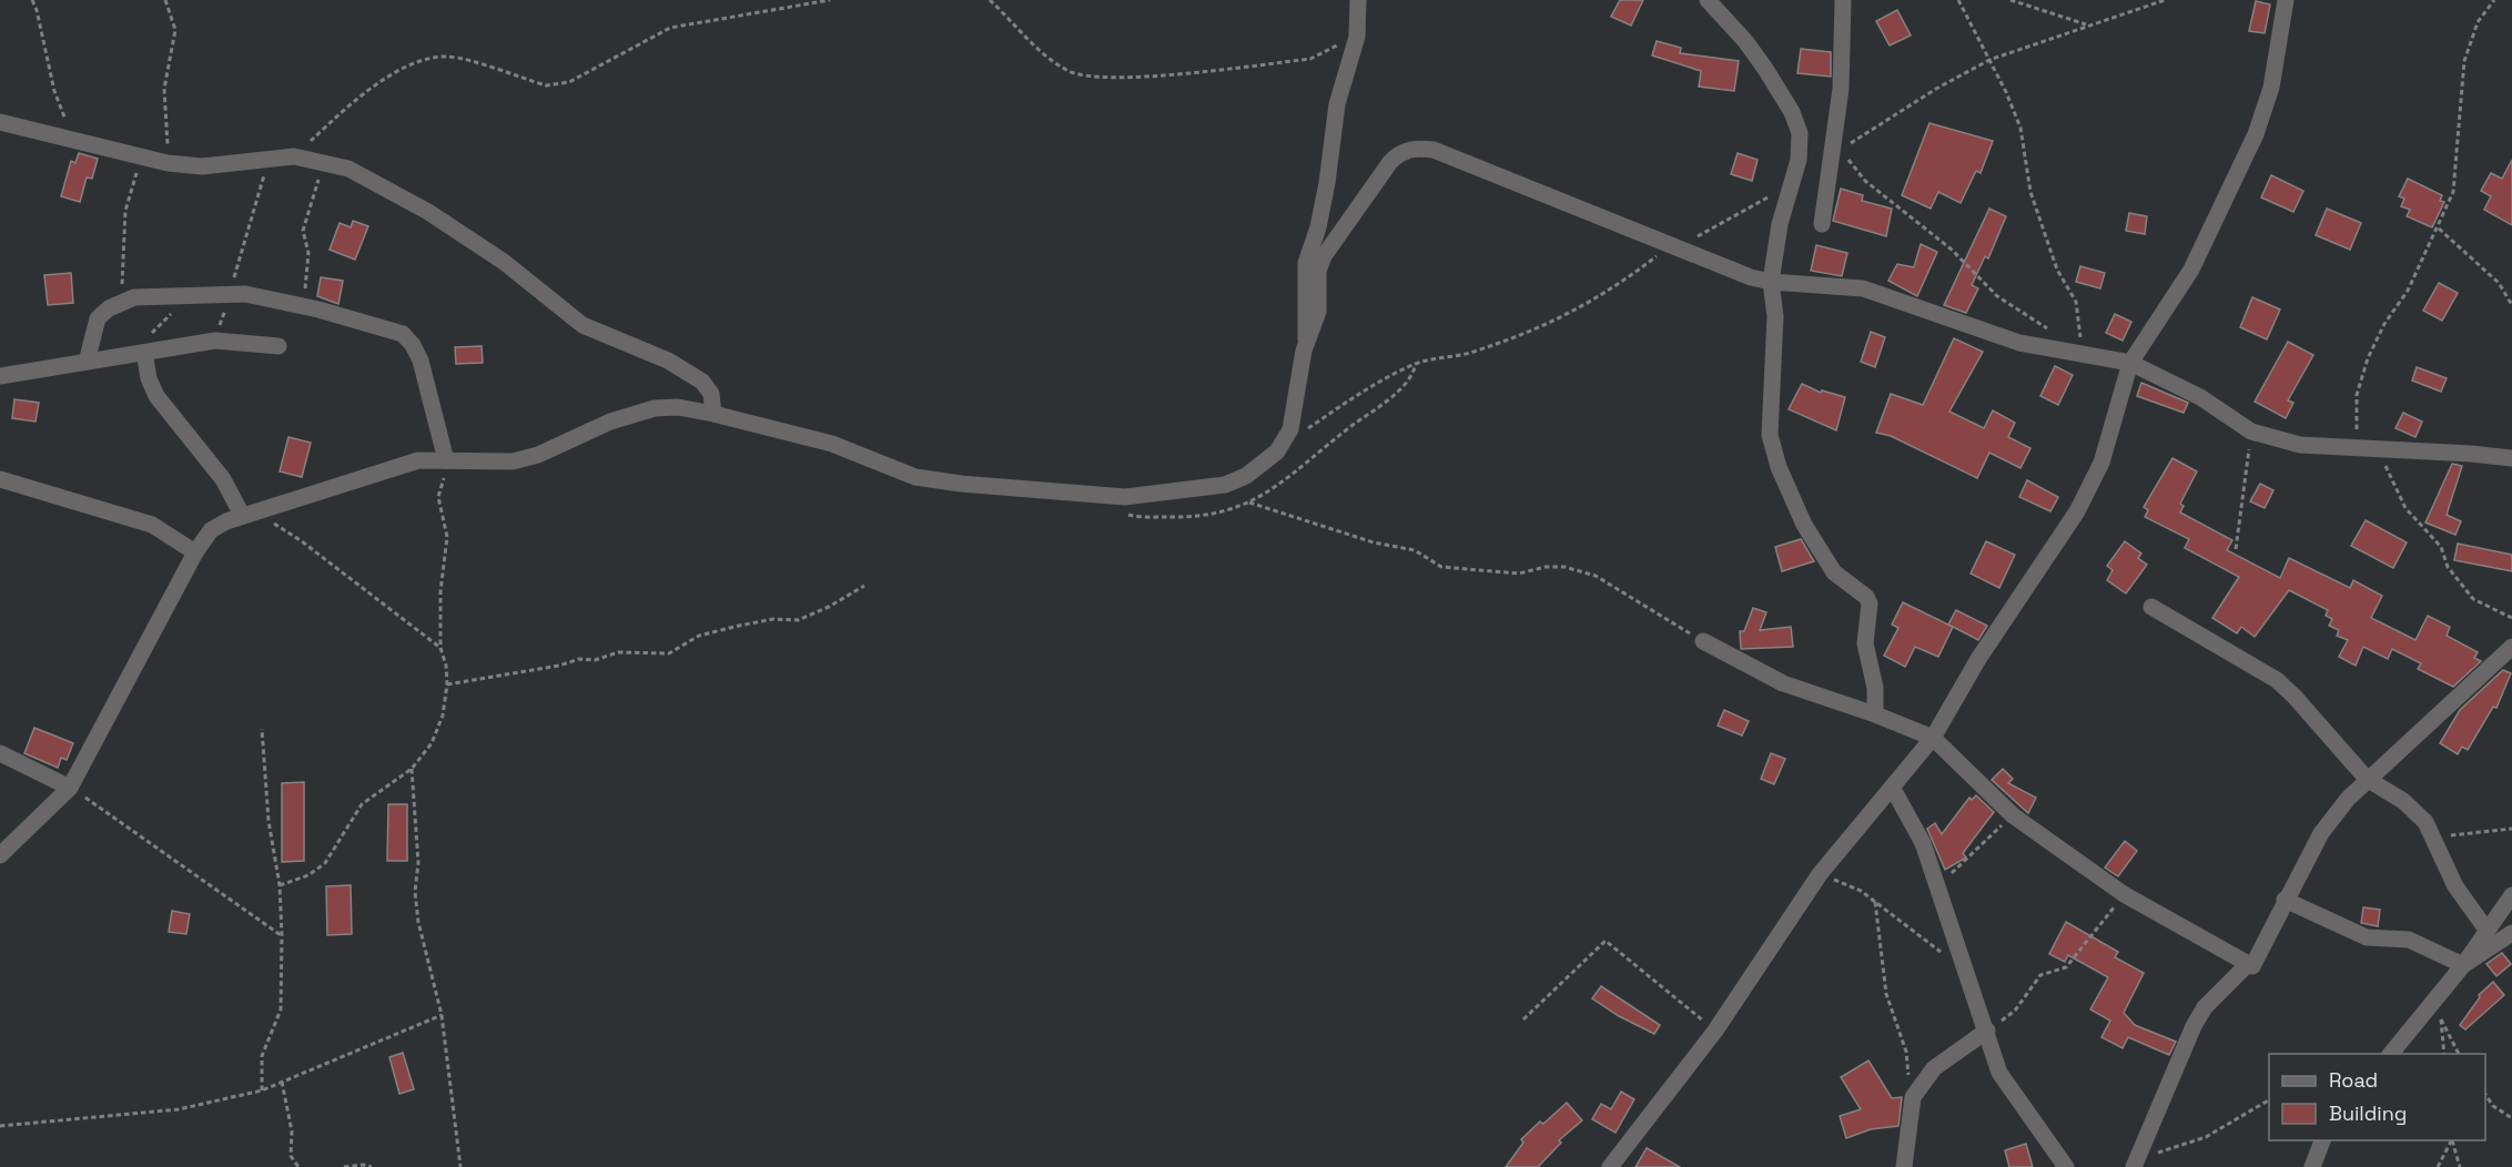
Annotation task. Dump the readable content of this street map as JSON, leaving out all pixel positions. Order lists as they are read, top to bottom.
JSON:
{
  "legend": ["Road", "Building"]
}
